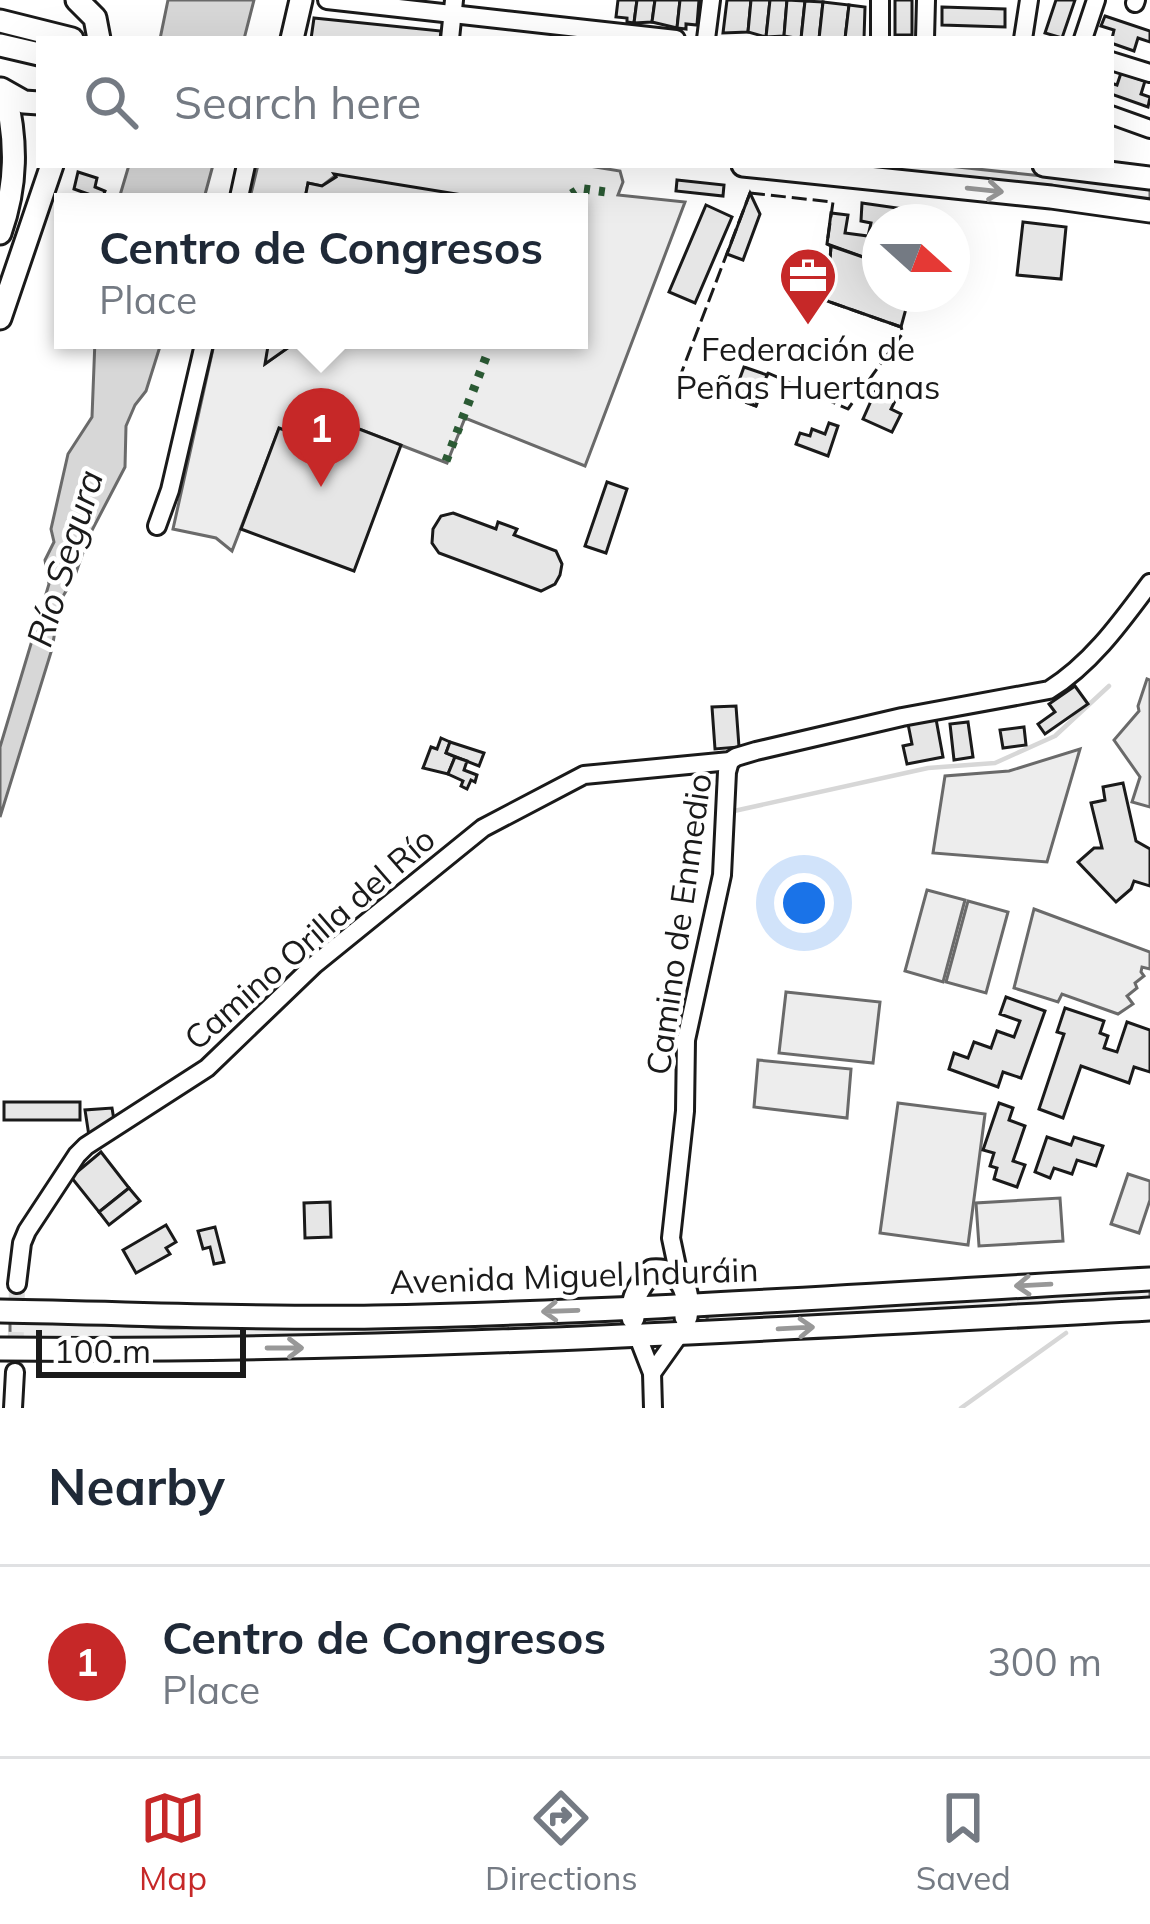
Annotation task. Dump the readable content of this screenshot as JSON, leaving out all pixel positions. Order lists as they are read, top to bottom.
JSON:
{
  "streets": {
    "main road": ["Avenida Miguel Induráin"],
    "street": ["Camino de Enmedio", "Camino Orilla del Río"]
  },
  "crossings": [
    ["Camino de Enmedio", "Camino Orilla del Río"]
  ],
  "water": ["Río Segura"],
  "places": {
    "office": ["Federación de Peñas Huertanas"]
  },
  "scale_bar": "100 m",
  "north": "right",
  "page": {
    "search": "Search here",
    "popup": ["Centro de Congresos", "Place"],
    "pins": "1",
    "scale": "100 m",
    "heading": "Nearby",
    "list": [
      {
        "mark": "1",
        "name": "Centro de Congresos",
        "note": "Place",
        "value": "300 m"
      }
    ],
    "nav": ["Map", "Directions", "Saved"]
  }
}
